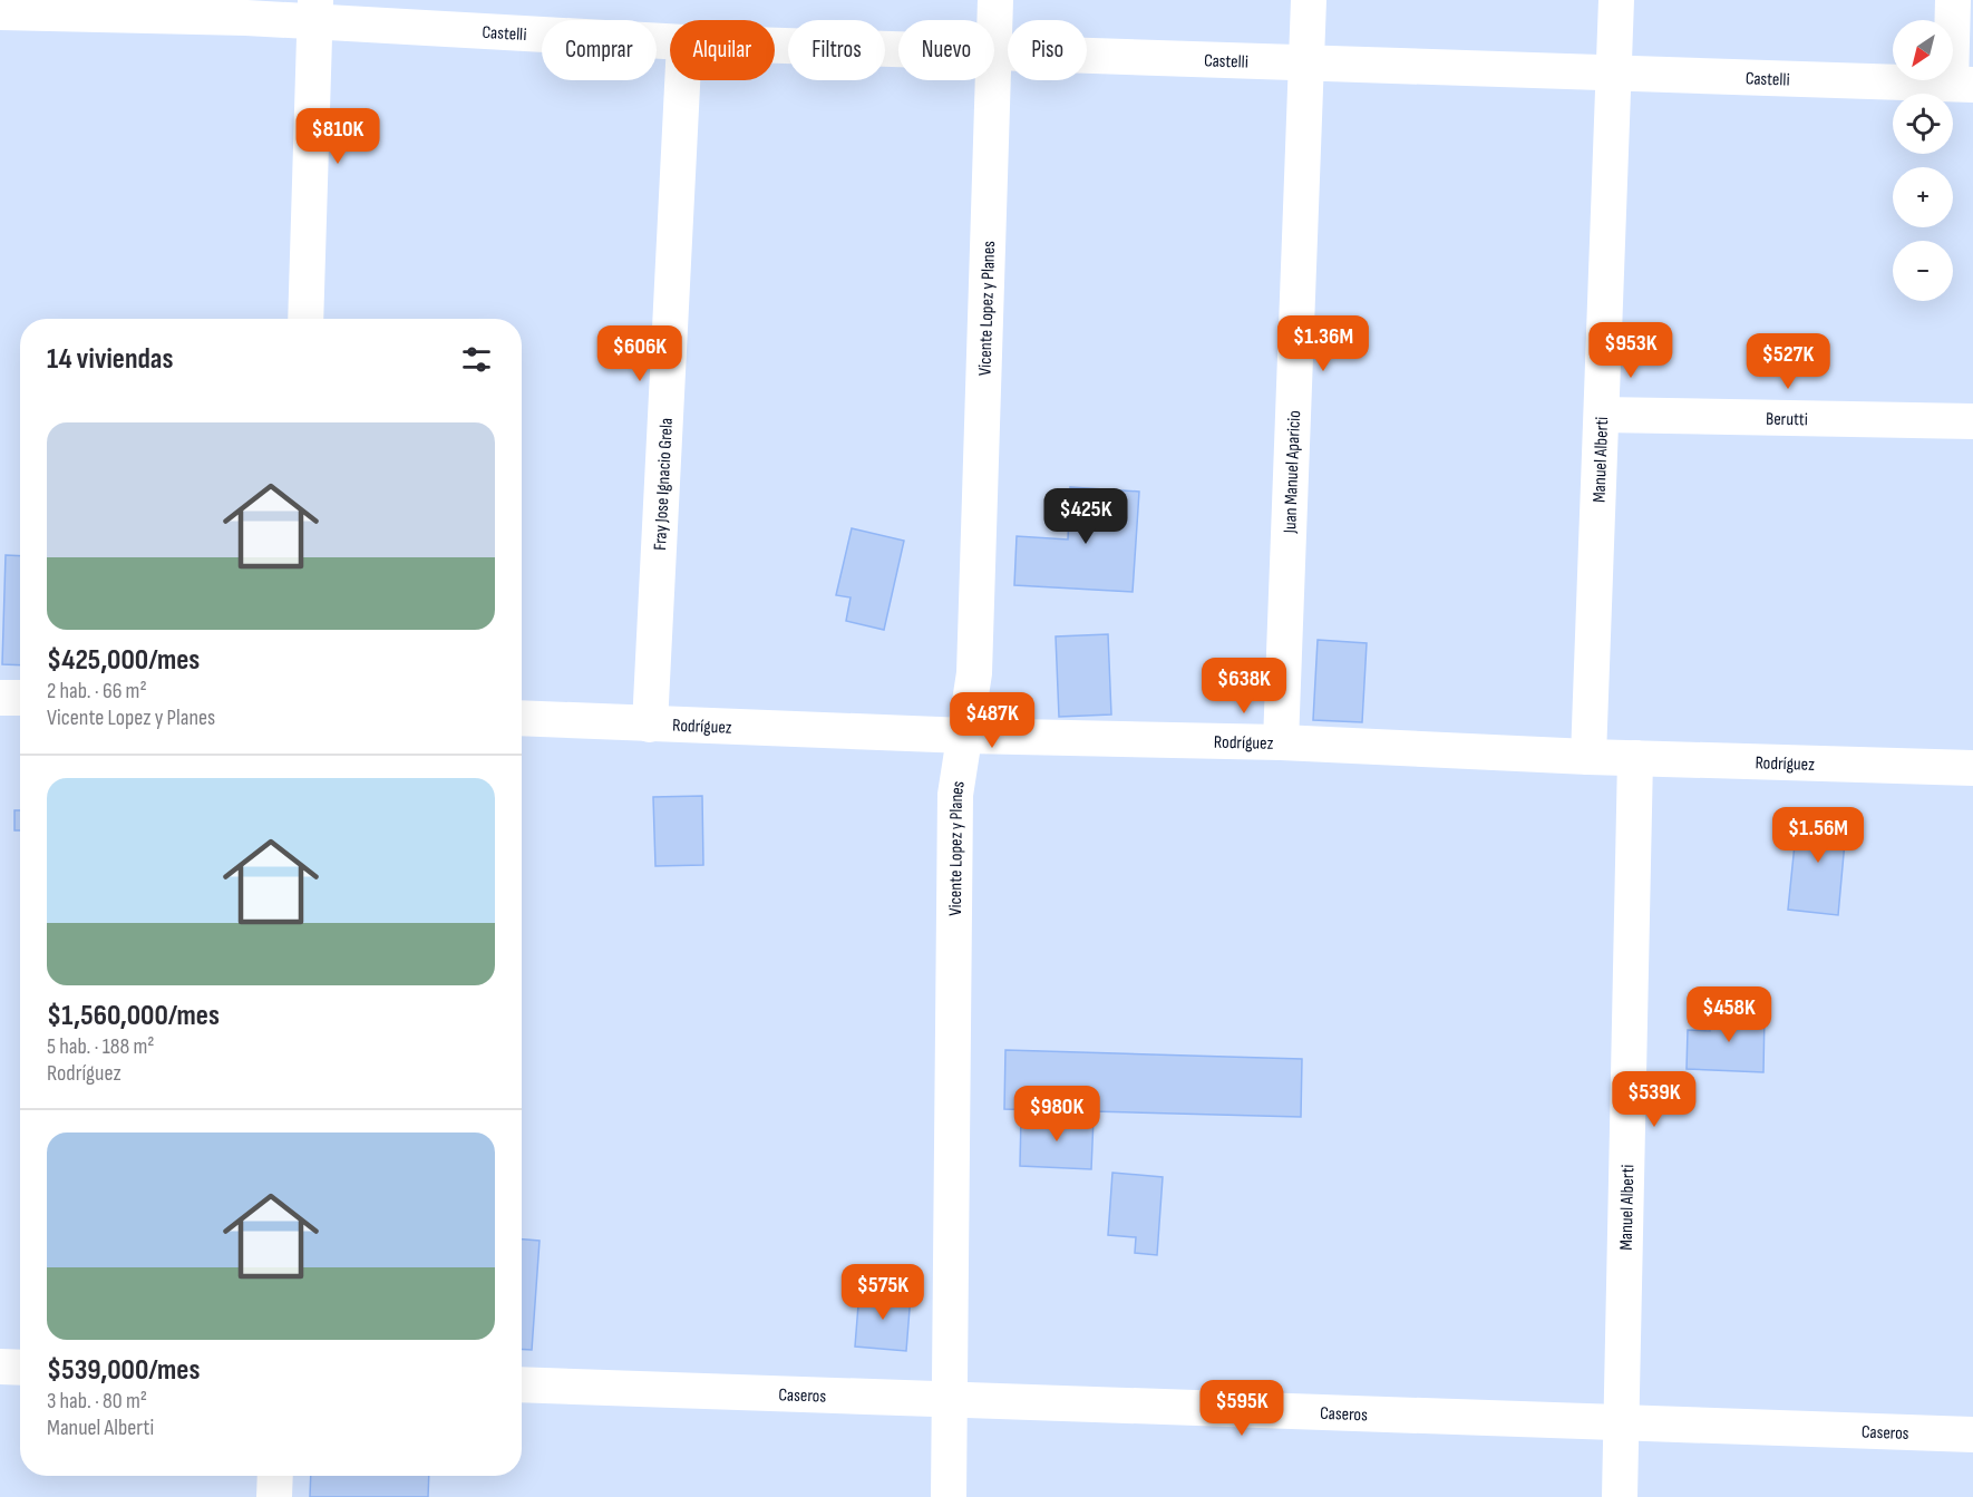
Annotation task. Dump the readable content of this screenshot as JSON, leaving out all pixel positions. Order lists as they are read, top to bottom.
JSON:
{
  "streets": {
    "street": [
      "Castelli",
      "Vicente Lopez y Planes",
      "Berutti",
      "Manuel Alberti",
      "Juan Manuel Aparicio",
      "Fray Jose Ignacio Grela",
      "Rodríguez",
      "Caseros"
    ]
  },
  "crossings": [
    ["Castelli", "Manuel Alberti"],
    ["Castelli", "Juan Manuel Aparicio"],
    ["Vicente Lopez y Planes", "Rodríguez"],
    ["Vicente Lopez y Planes", "Caseros"],
    ["Berutti", "Manuel Alberti"],
    ["Manuel Alberti", "Rodríguez"],
    ["Manuel Alberti", "Caseros"],
    ["Juan Manuel Aparicio", "Rodríguez"],
    ["Fray Jose Ignacio Grela", "Rodríguez"]
  ],
  "north": "bottom left",
  "page": {
    "map_buttons": ["+", "−"],
    "chip": [
      "Comprar",
      "Alquilar",
      "Filtros",
      "Nuevo",
      "Piso"
    ],
    "price": [
      "$810K",
      "$1.36M",
      "$953K",
      "$606K",
      "$527K",
      "$425K",
      "$638K",
      "$487K",
      "$1.56M",
      "$458K",
      "$539K",
      "$980K",
      "$575K",
      "$595K"
    ],
    "heading": "14 viviendas",
    "list": [
      {
        "name": "$425,000/mes",
        "note": "2 hab. · 66 m² · Vicente Lopez y Planes"
      },
      {
        "name": "$1,560,000/mes",
        "note": "5 hab. · 188 m² · Rodríguez"
      },
      {
        "name": "$539,000/mes",
        "note": "3 hab. · 80 m² · Manuel Alberti"
      }
    ]
  }
}
